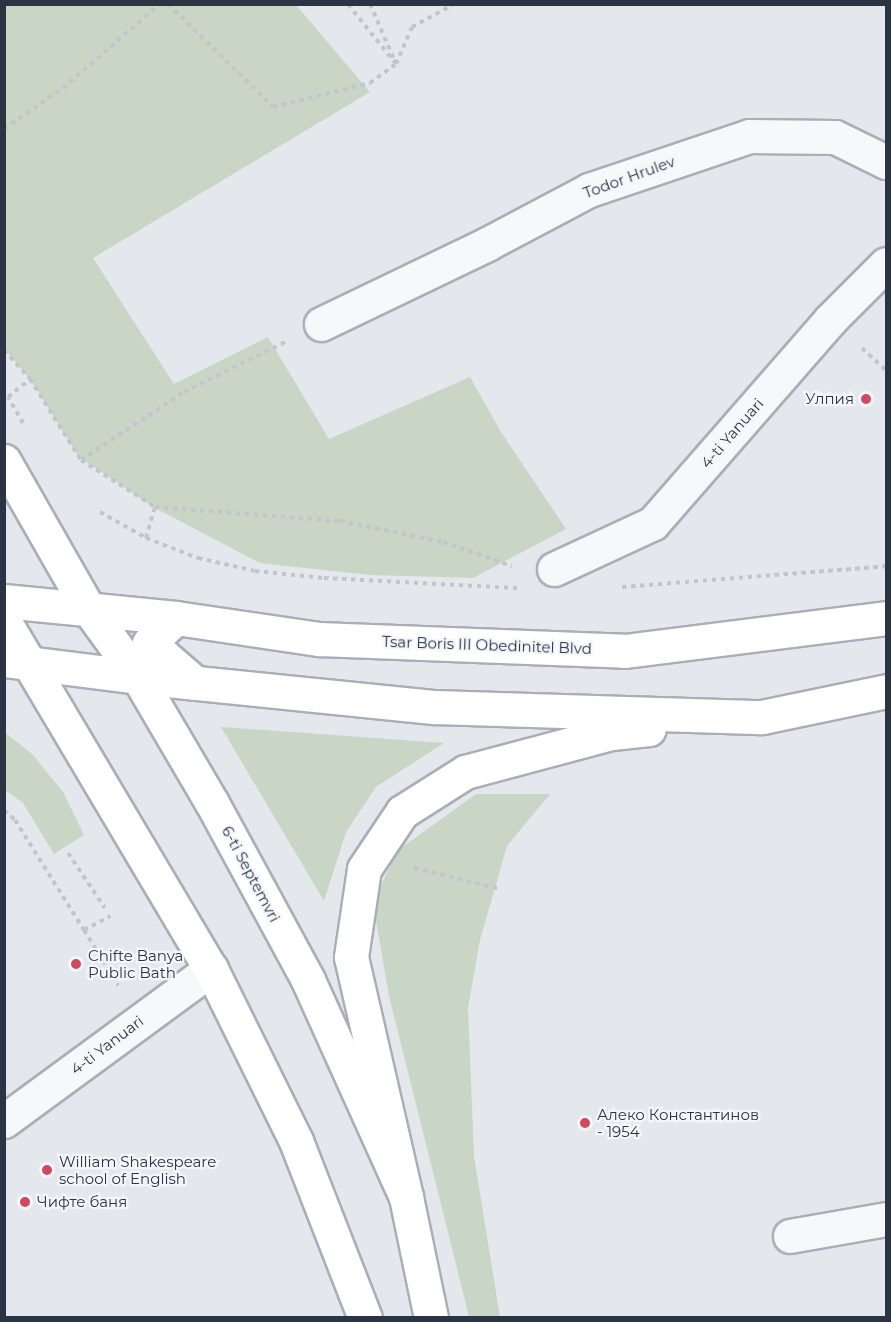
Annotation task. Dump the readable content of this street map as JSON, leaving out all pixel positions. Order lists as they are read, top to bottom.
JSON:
{
  "streets": {
    "main road": ["Tsar Boris III Obedinitel Blvd", "6-ti Septemvri"],
    "street": ["Todor Hrulev", "4-ti Yanuari"]
  },
  "crossings": [
    ["Tsar Boris III Obedinitel Blvd", "6-ti Septemvri"]
  ],
  "places": [
    "Улпия",
    "Chifte Banya Public Bath",
    "Алеко Константинов - 1954",
    "William Shakespeare school of English",
    "Чифте баня"
  ]
}
